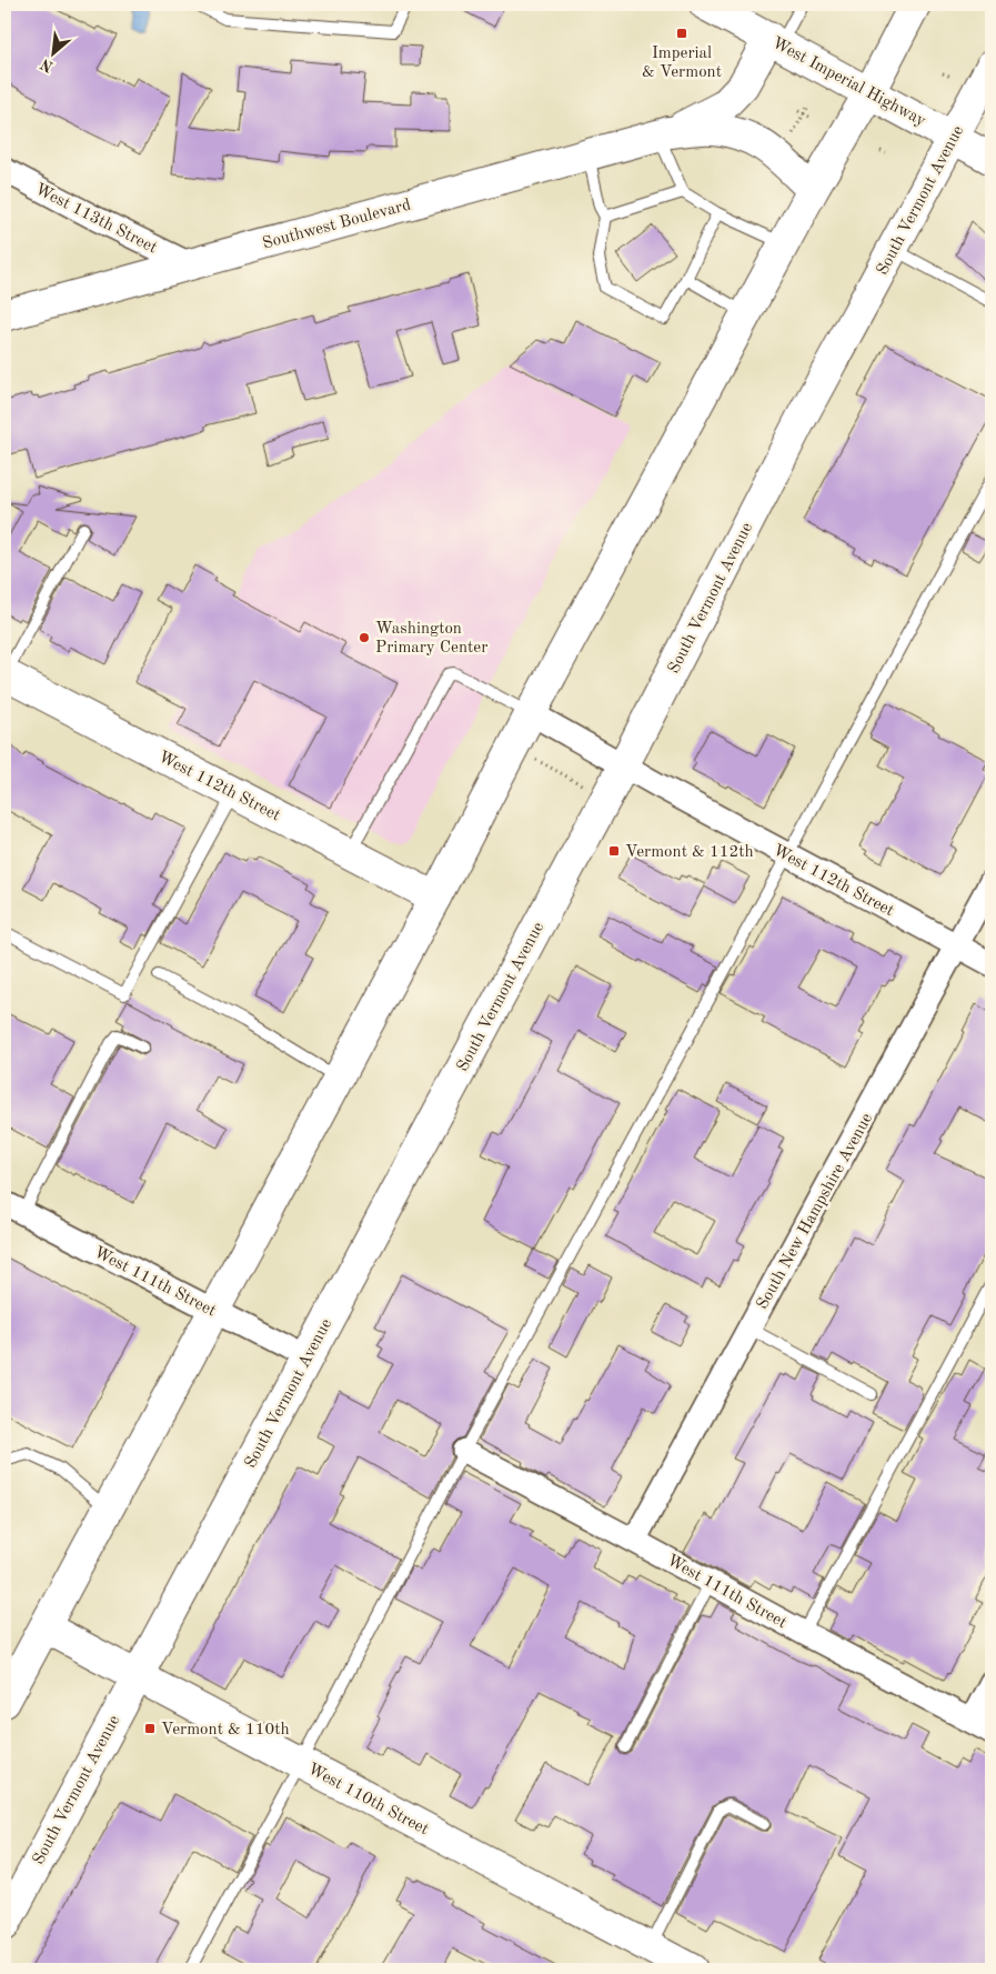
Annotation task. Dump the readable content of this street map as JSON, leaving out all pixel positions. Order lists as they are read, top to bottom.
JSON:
{
  "streets": {
    "main road": [
      "West Imperial Highway",
      "South Vermont Avenue",
      "Southwest Boulevard",
      "West 112th Street",
      "West 110th Street"
    ],
    "street": ["West 113th Street", "South New Hampshire Avenue", "West 111th Street"]
  },
  "crossings": [
    ["West Imperial Highway", "South Vermont Avenue"],
    ["South Vermont Avenue", "West 112th Street"],
    ["South Vermont Avenue", "West 111th Street"],
    ["South Vermont Avenue", "West 110th Street"],
    ["West 113th Street", "Southwest Boulevard"],
    ["West 112th Street", "South New Hampshire Avenue"],
    ["South New Hampshire Avenue", "West 111th Street"]
  ],
  "places": {
    "transit": ["Imperial & Vermont", "Vermont & 112th", "Vermont & 110th"],
    "other": ["Washington Primary Center"]
  },
  "north": "bottom left"
}
